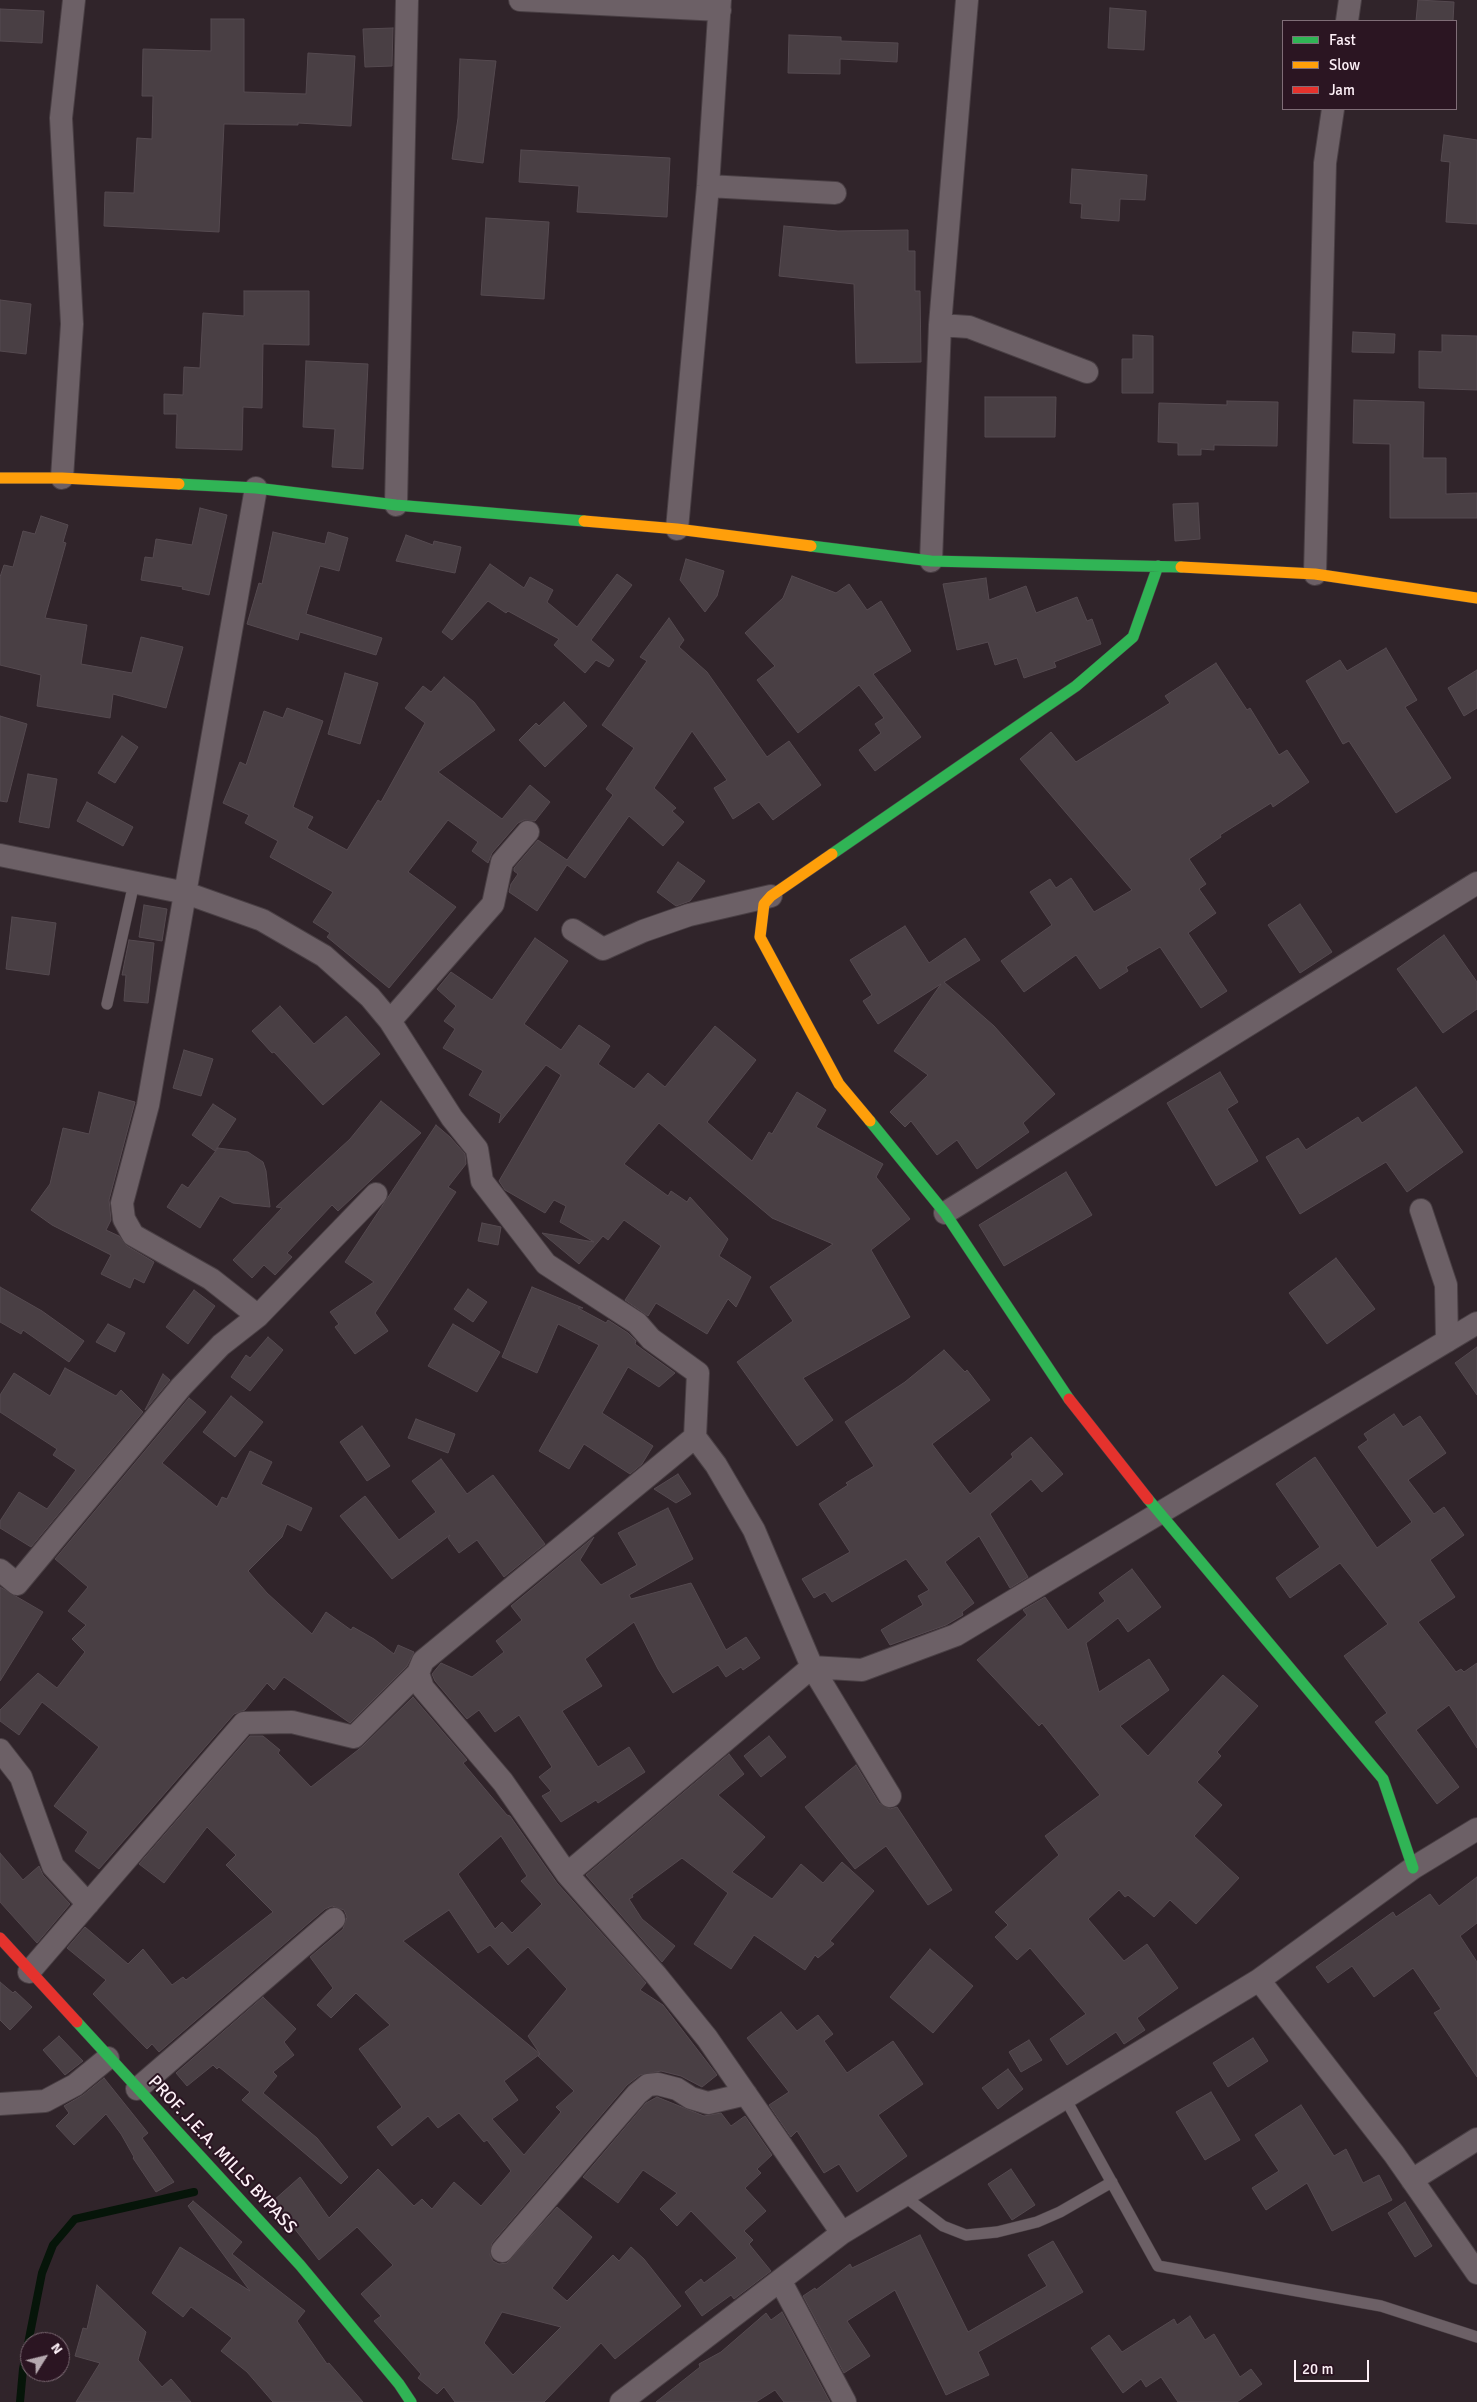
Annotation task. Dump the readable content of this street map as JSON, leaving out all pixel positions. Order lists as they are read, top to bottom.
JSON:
{
  "streets": {
    "street": ["PROF. J.E.A. MILLS BYPASS"]
  },
  "legend": ["Fast", "Slow", "Jam"],
  "scale_bar": "20 m",
  "north": "top right"
}
